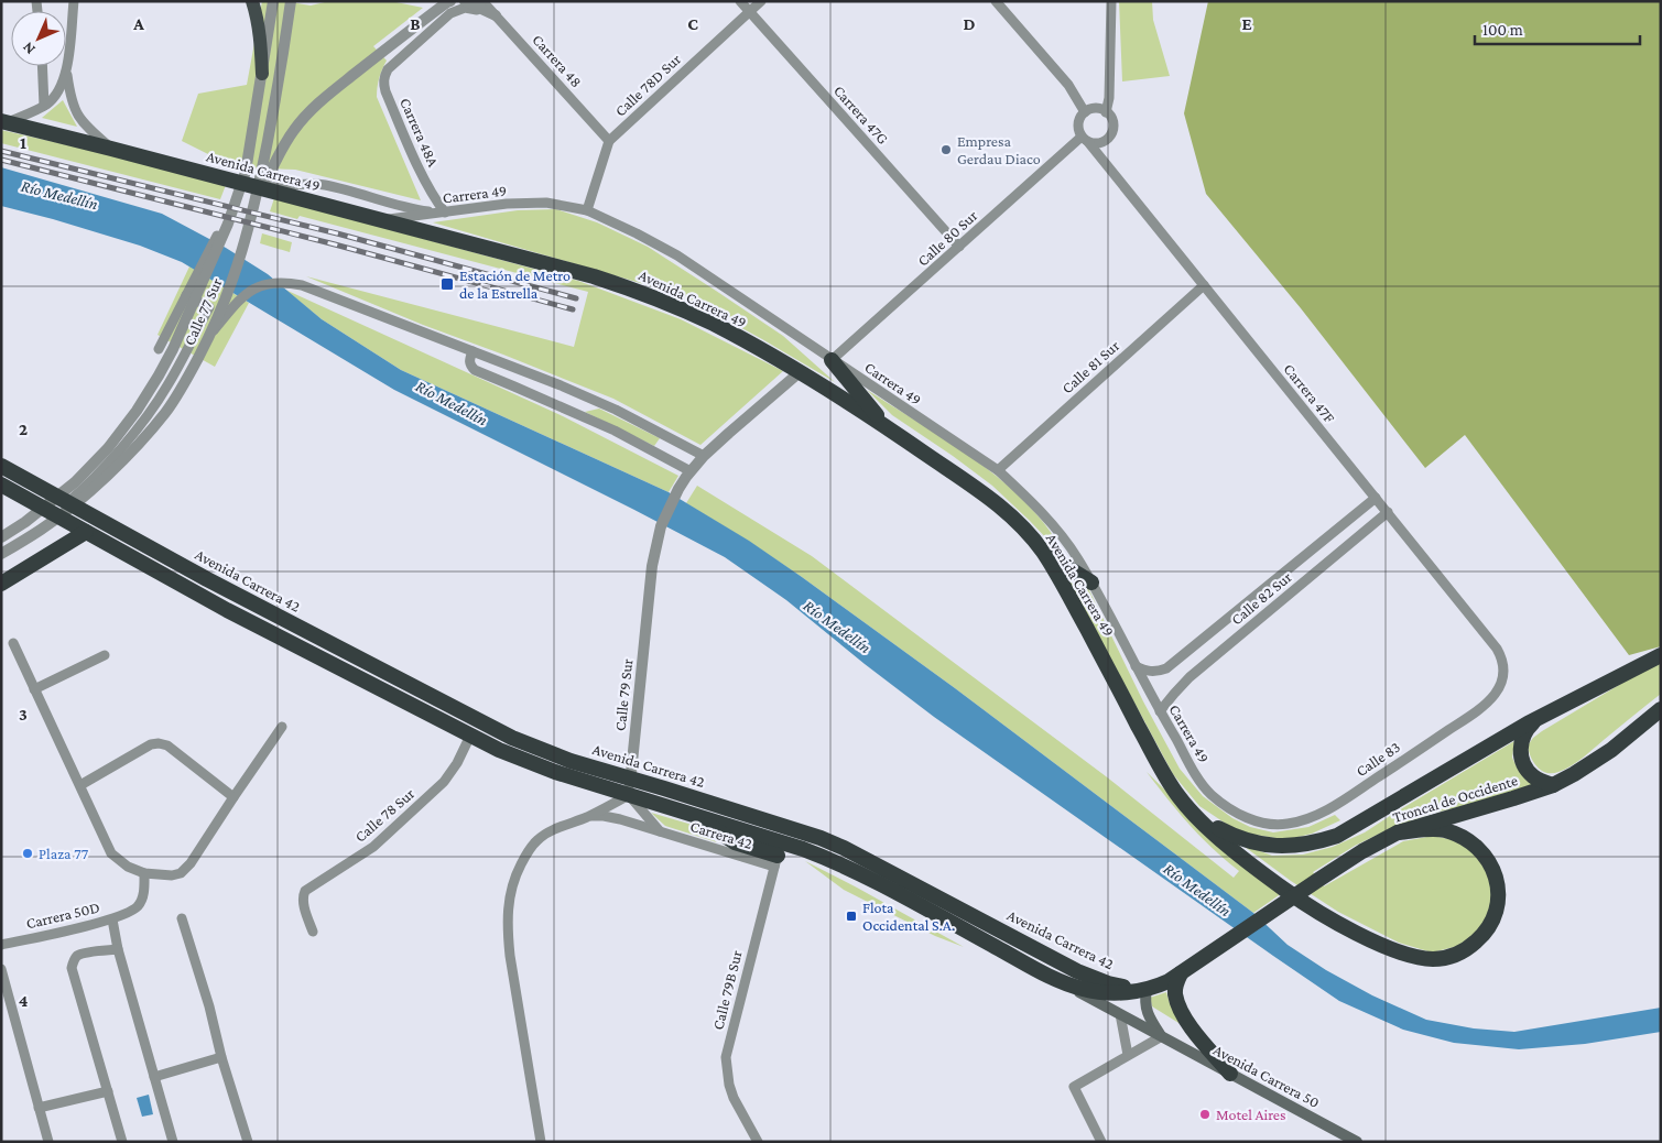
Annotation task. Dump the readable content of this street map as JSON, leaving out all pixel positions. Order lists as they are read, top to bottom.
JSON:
{
  "streets": {
    "highway": ["Avenida Carrera 49", "Avenida Carrera 42", "Troncal de Occidente"],
    "main road": ["Avenida Carrera 50"],
    "street": [
      "Carrera 48",
      "Calle 78D Sur",
      "Carrera 47G",
      "Carrera 48A",
      "Carrera 49",
      "Calle 80 Sur",
      "Calle 77 Sur",
      "Calle 81 Sur",
      "Carrera 47F",
      "Calle 82 Sur",
      "Calle 79 Sur",
      "Calle 83",
      "Calle 78 Sur",
      "Carrera 42",
      "Carrera 50D",
      "Calle 79B Sur"
    ]
  },
  "crossings": [
    ["Carrera 48", "Calle 78D Sur"],
    ["Carrera 48", "Carrera 48A"],
    ["Calle 78D Sur", "Carrera 47G"],
    ["Calle 78D Sur", "Carrera 49"],
    ["Carrera 47G", "Calle 80 Sur"],
    ["Carrera 48A", "Carrera 49"],
    ["Avenida Carrera 49", "Carrera 49"],
    ["Avenida Carrera 49", "Calle 77 Sur"],
    ["Avenida Carrera 49", "Calle 79 Sur"],
    ["Avenida Carrera 49", "Troncal de Occidente"],
    ["Carrera 49", "Calle 80 Sur"],
    ["Carrera 49", "Calle 81 Sur"],
    ["Carrera 49", "Calle 82 Sur"],
    ["Carrera 49", "Calle 83"],
    ["Calle 80 Sur", "Carrera 47F"],
    ["Calle 77 Sur", "Avenida Carrera 42"],
    ["Calle 81 Sur", "Carrera 47F"],
    ["Carrera 47F", "Calle 82 Sur"],
    ["Carrera 47F", "Calle 83"],
    ["Avenida Carrera 42", "Calle 79 Sur"],
    ["Avenida Carrera 42", "Troncal de Occidente"],
    ["Avenida Carrera 42", "Calle 78 Sur"],
    ["Avenida Carrera 42", "Carrera 42"],
    ["Avenida Carrera 42", "Calle 79B Sur"],
    ["Avenida Carrera 42", "Avenida Carrera 50"],
    ["Carrera 42", "Calle 79B Sur"]
  ],
  "water": ["Río Medellín"],
  "places": {
    "other": ["Empresa Gerdau Diaco", "Plaza 77", "Motel Aires"],
    "transit": ["Estación de Metro de la Estrella", "Flota Occidental S.A."]
  },
  "scale_bar": "100 m",
  "north": "bottom left",
  "grid": {
    "columns": [
      "A",
      "B",
      "C",
      "D",
      "E"
    ],
    "rows": [
      "1",
      "2",
      "3",
      "4"
    ]
  }
}
